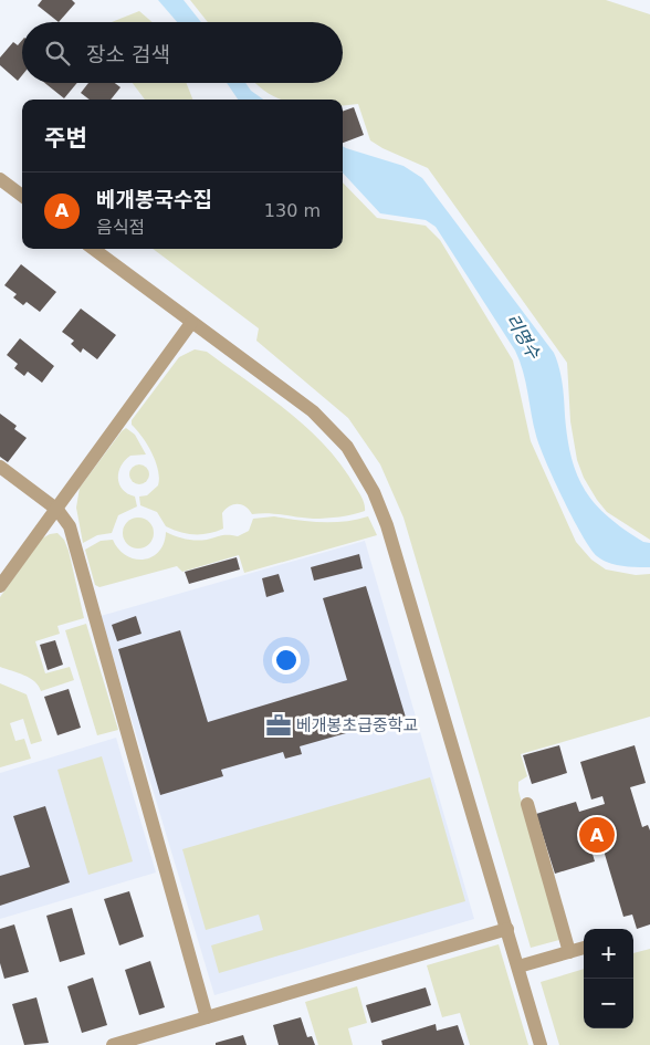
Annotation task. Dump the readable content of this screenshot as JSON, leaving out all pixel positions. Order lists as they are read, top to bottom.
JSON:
{
  "water": ["리명수"],
  "places": {
    "office": ["베개봉초급중학교"]
  },
  "page": {
    "search": "장소 검색",
    "heading": "주변",
    "list": [
      {
        "mark": "A",
        "name": "베개봉국수집",
        "note": "음식점",
        "value": "130 m"
      }
    ],
    "pins": "A",
    "map_buttons": ["+", "−"]
  }
}
